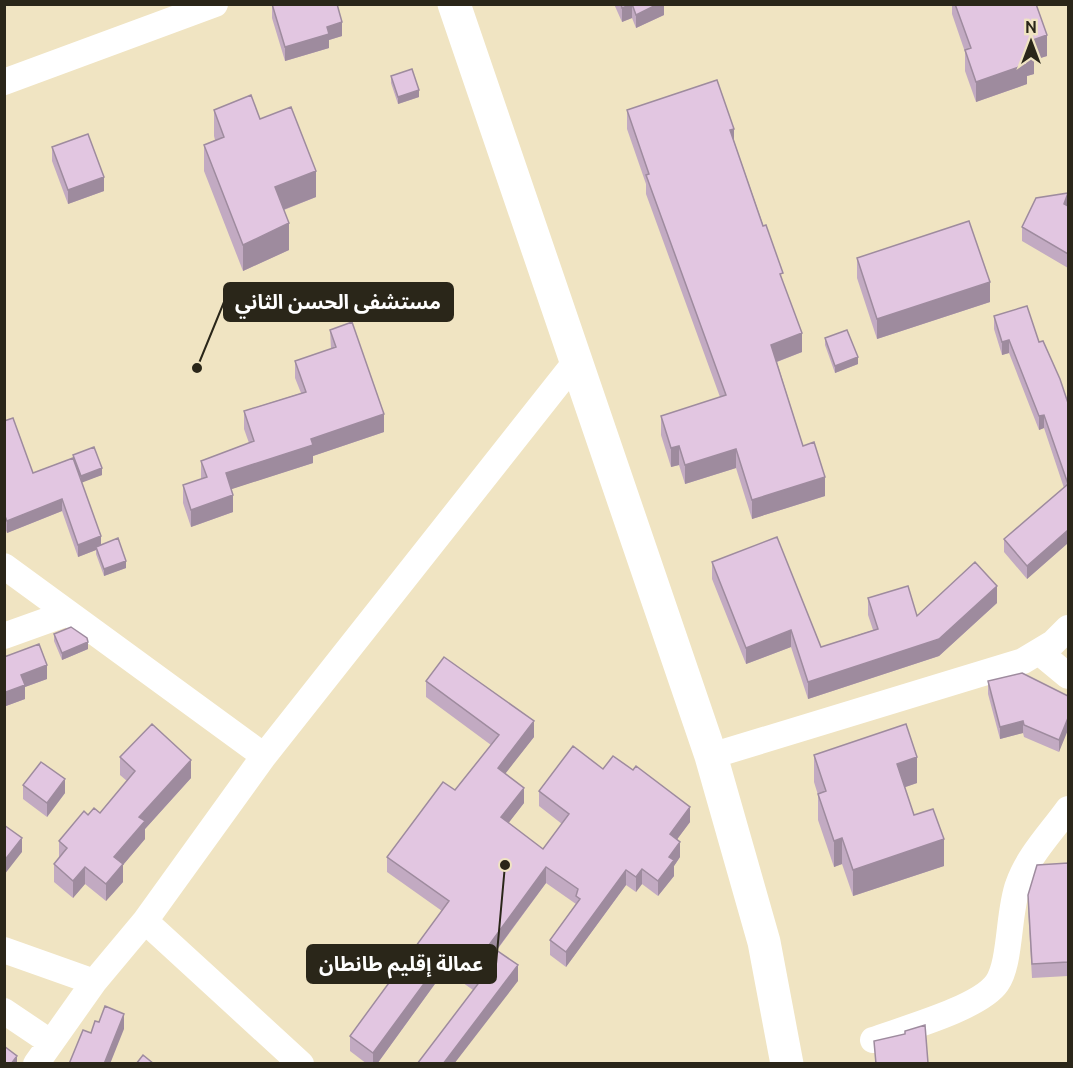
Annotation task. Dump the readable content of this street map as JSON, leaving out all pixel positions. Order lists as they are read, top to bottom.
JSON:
{
  "places": ["مستشفى الحسن الثاني", "عمالة إقليم طانطان"],
  "north": "top"
}
